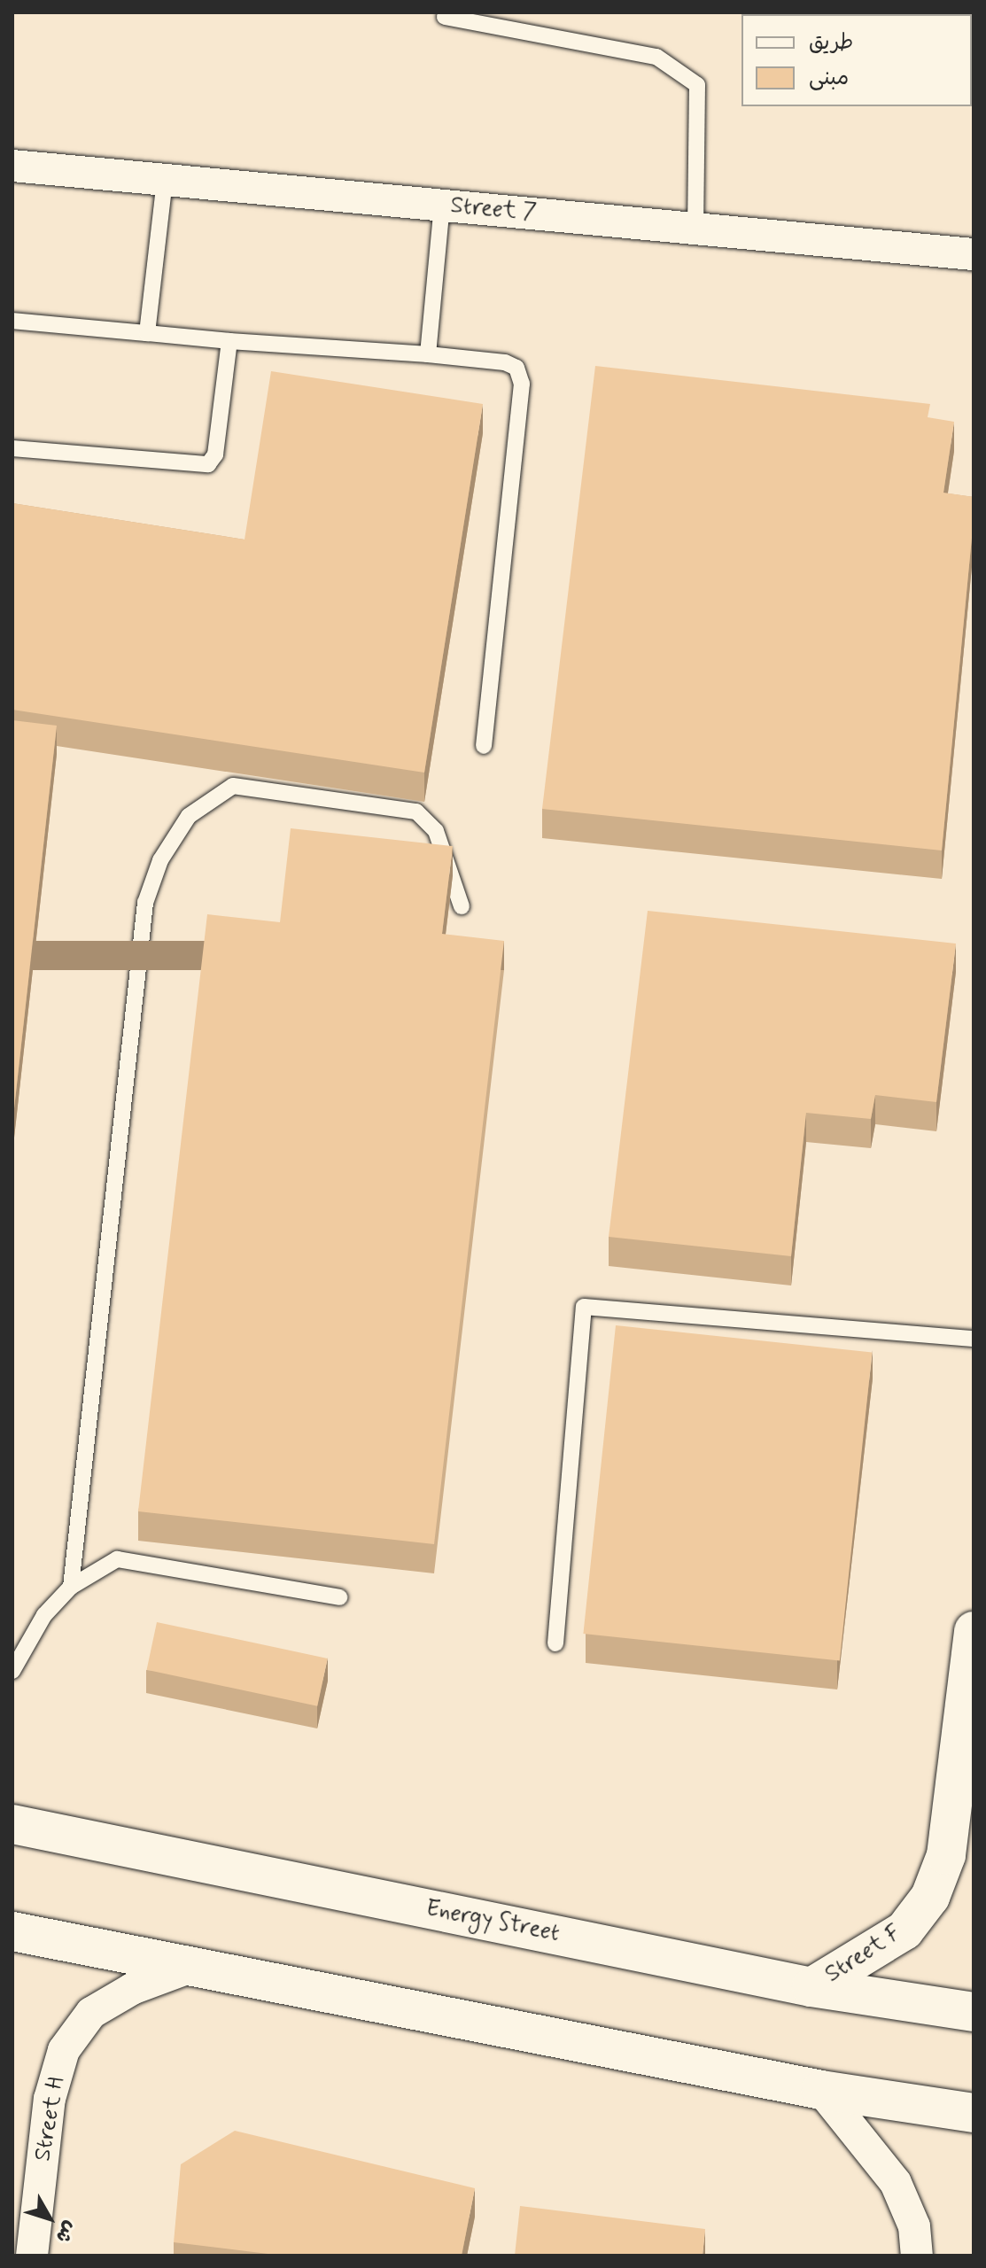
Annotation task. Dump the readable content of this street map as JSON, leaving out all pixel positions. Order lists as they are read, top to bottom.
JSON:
{
  "streets": {
    "main road": ["Energy Street", "Street F"],
    "street": ["Street 7", "Street H"]
  },
  "crossings": [
    ["Energy Street", "Street F"]
  ],
  "legend": ["طريق", "مبنى"],
  "north": "bottom right"
}
